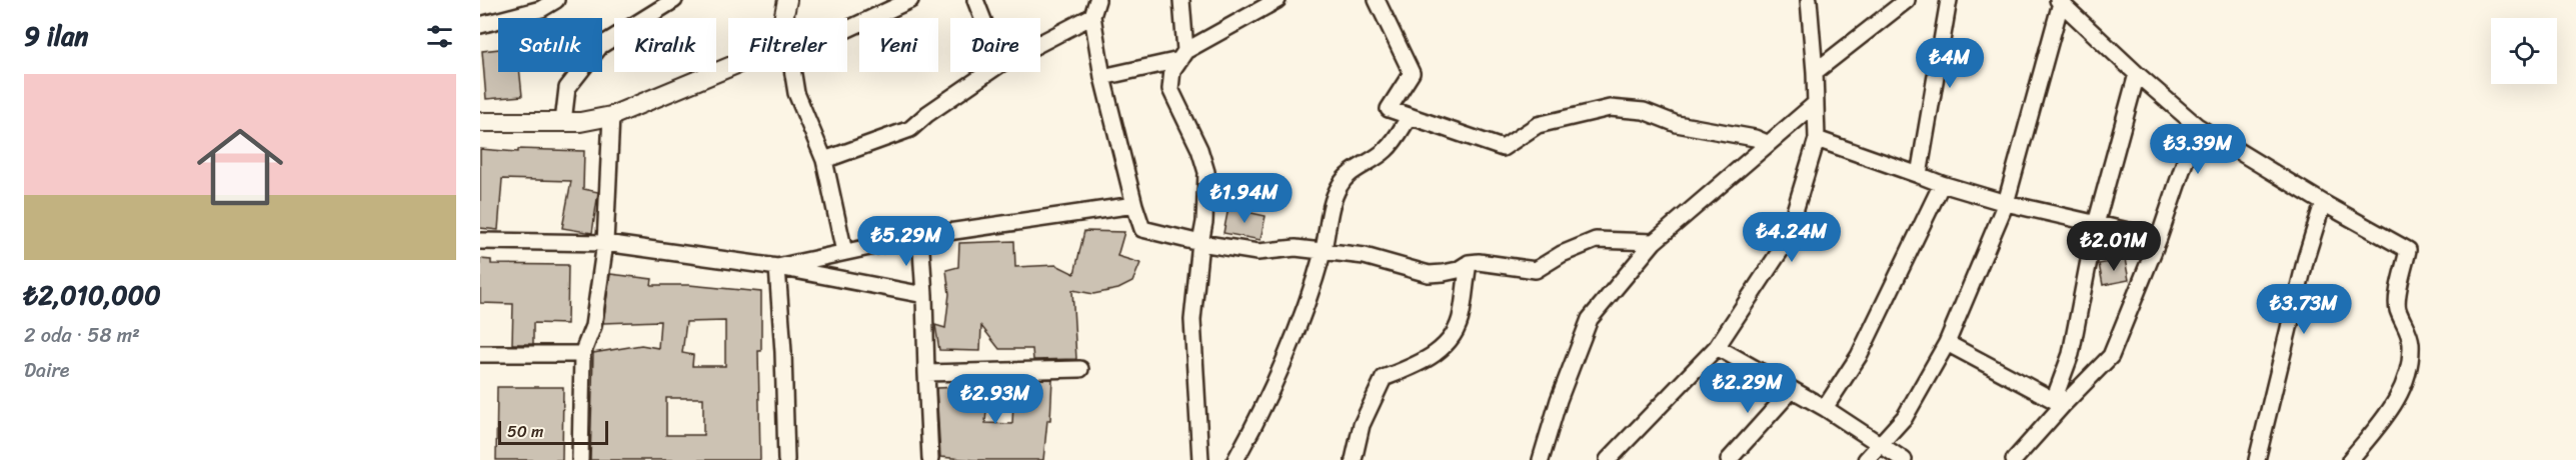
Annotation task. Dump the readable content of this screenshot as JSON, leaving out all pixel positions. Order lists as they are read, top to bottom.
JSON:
{
  "scale_bar": "50 m",
  "page": {
    "heading": "9 ilan",
    "chip": [
      "Satılık",
      "Kiralık",
      "Filtreler",
      "Yeni",
      "Daire"
    ],
    "price": [
      "₺4M",
      "₺3.39M",
      "₺1.94M",
      "₺4.24M",
      "₺5.29M",
      "₺2.01M",
      "₺3.73M",
      "₺2.29M",
      "₺2.93M"
    ],
    "list": [
      {
        "name": "₺2,010,000",
        "note": "2 oda · 58 m² · Daire"
      }
    ],
    "scale": "50 m"
  }
}
